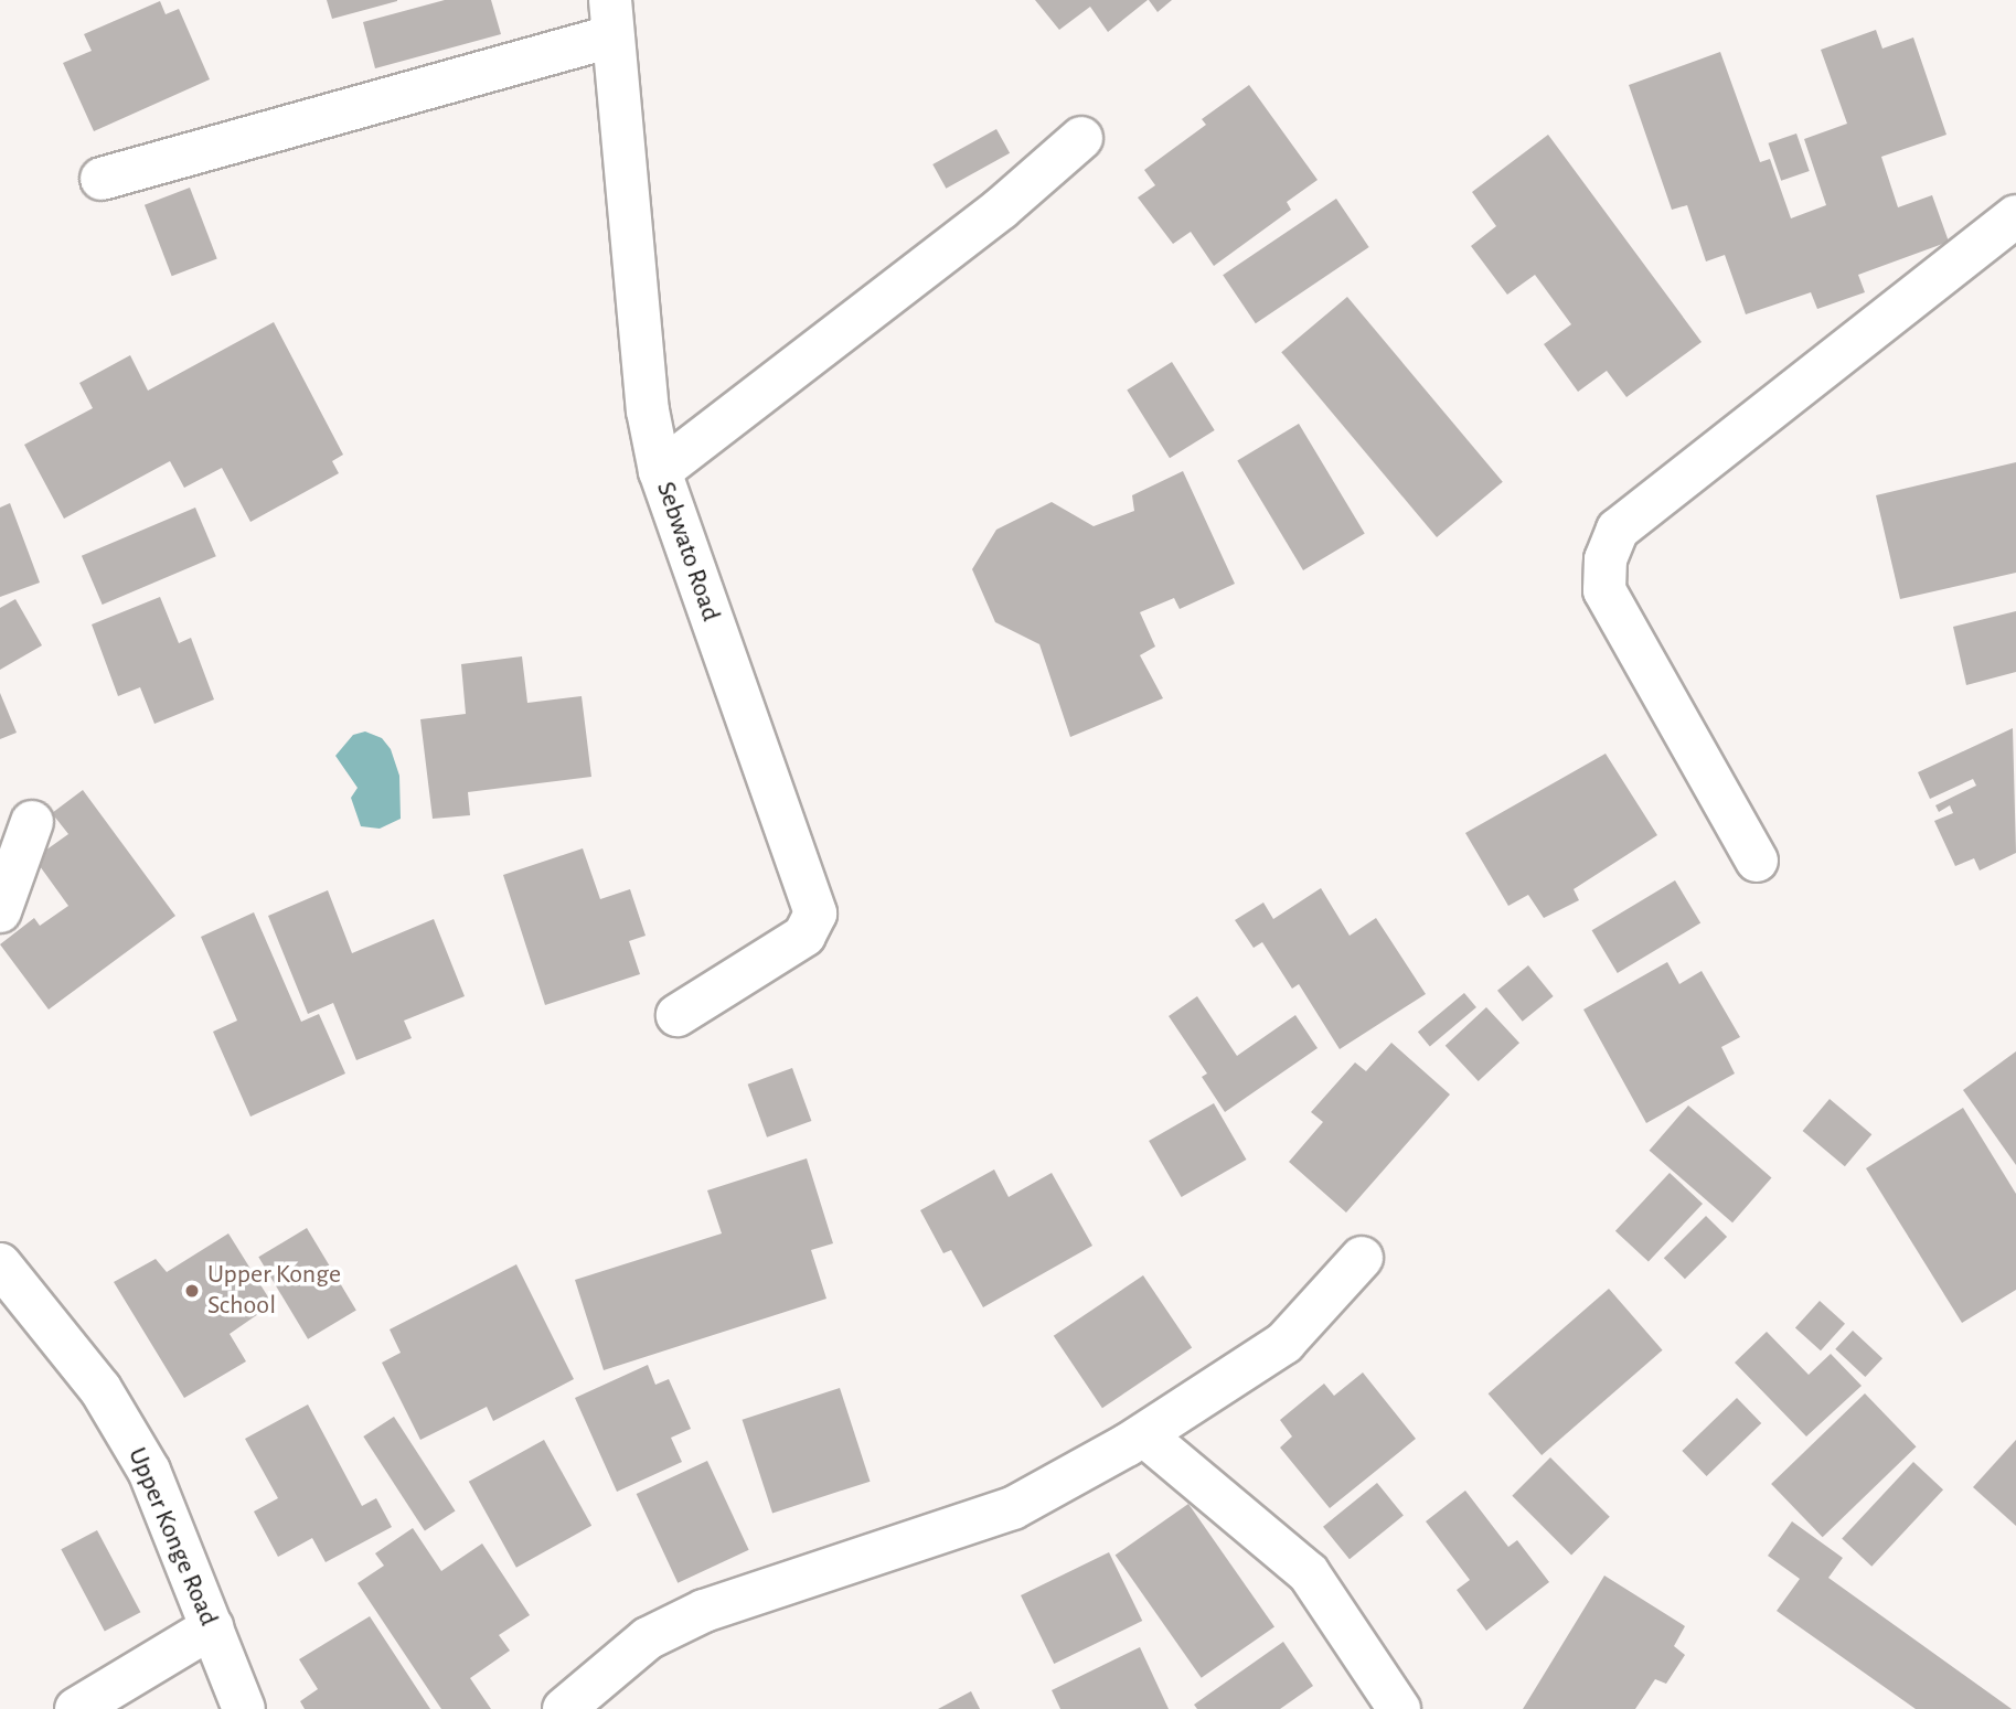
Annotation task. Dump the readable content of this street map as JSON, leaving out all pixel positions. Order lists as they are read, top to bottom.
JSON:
{
  "streets": {
    "street": ["Sebwato Road", "Upper Konge Road"]
  },
  "places": ["Upper Konge School"]
}
